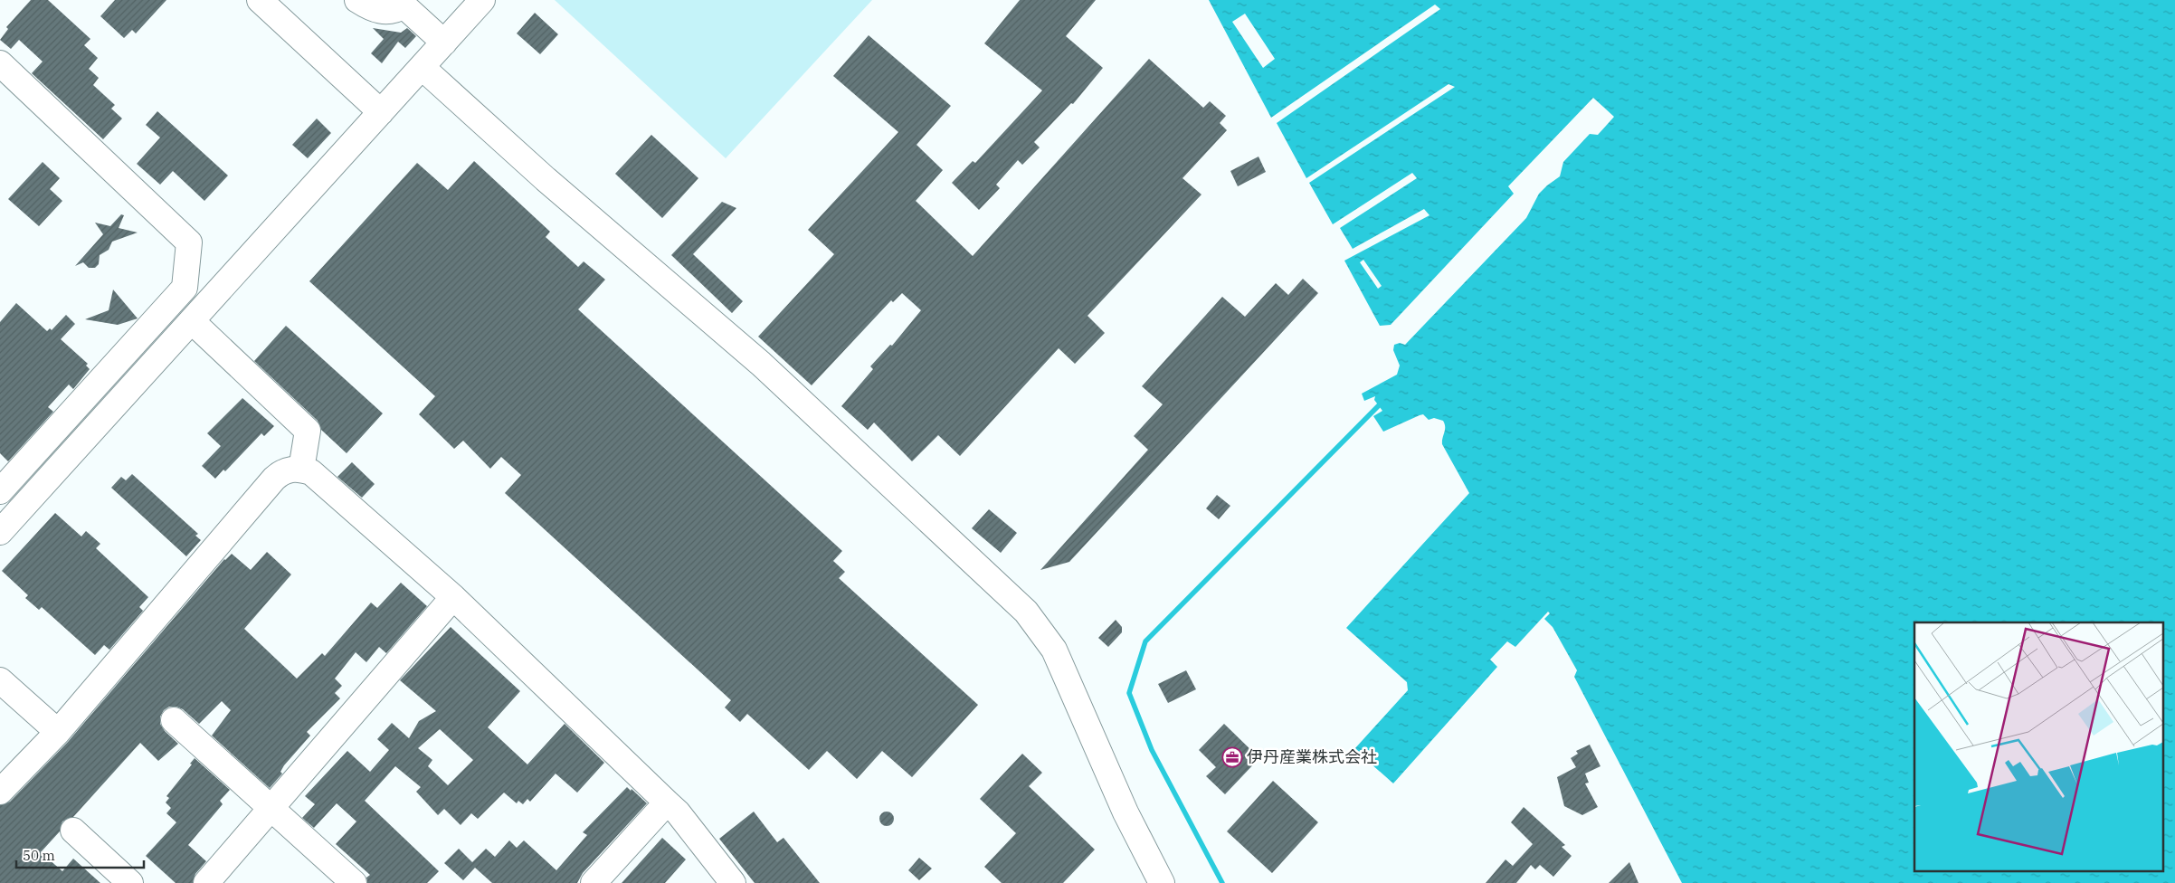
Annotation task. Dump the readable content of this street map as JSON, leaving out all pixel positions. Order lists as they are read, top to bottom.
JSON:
{
  "places": {
    "office": ["伊丹産業株式会社"]
  },
  "scale_bar": "50 m"
}
